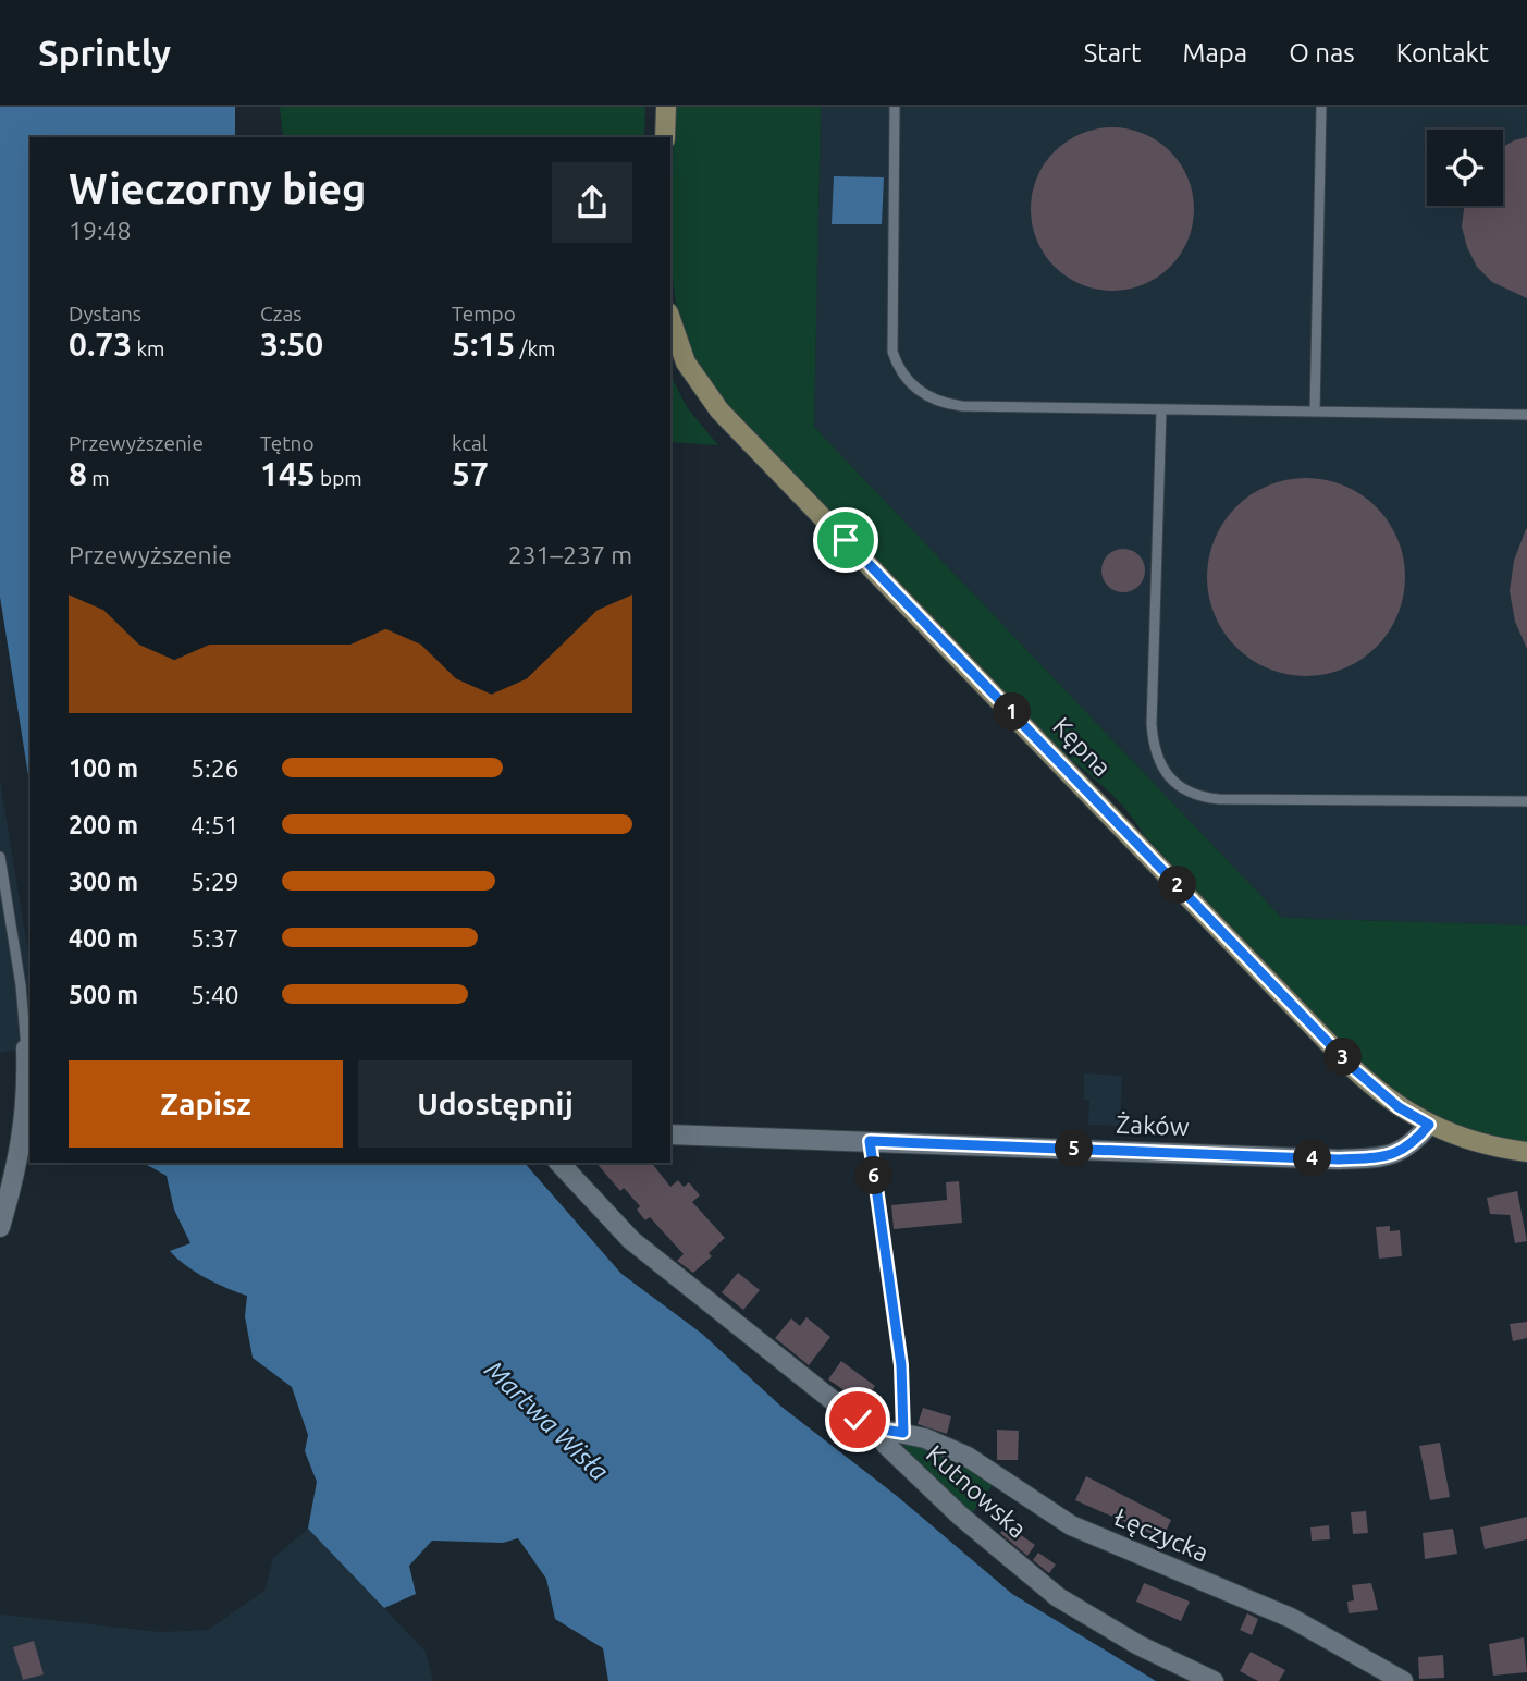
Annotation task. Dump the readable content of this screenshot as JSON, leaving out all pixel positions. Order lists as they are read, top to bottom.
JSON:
{
  "streets": {
    "street": [
      "Kępna",
      "Żaków",
      "Kutnowska",
      "Łęczycka"
    ]
  },
  "crossings": [
    ["Kępna", "Żaków"],
    ["Kutnowska", "Łęczycka"]
  ],
  "water": ["Martwa Wisła"],
  "page": {
    "header": "Sprintly",
    "nav": [
      "Start",
      "Mapa",
      "O nas",
      "Kontakt"
    ],
    "heading": ["Wieczorny bieg", "19:48"],
    "stats": [
      ["Dystans", "0.73 km"],
      ["Czas", "3:50"],
      ["Tempo", "5:15 /km"],
      ["Przewyższenie", "8 m"],
      ["Tętno", "145 bpm"],
      ["kcal", "57"]
    ],
    "chart": ["Przewyższenie", "231–237 m"],
    "pins": [
      "1",
      "2",
      "3",
      "5",
      "4",
      "6"
    ],
    "list": [
      {
        "name": "100 m",
        "note": "5:26"
      },
      {
        "name": "200 m",
        "note": "4:51"
      },
      {
        "name": "300 m",
        "note": "5:29"
      },
      {
        "name": "400 m",
        "note": "5:37"
      },
      {
        "name": "500 m",
        "note": "5:40"
      }
    ],
    "buttons": ["Zapisz", "Udostępnij"]
  }
}
